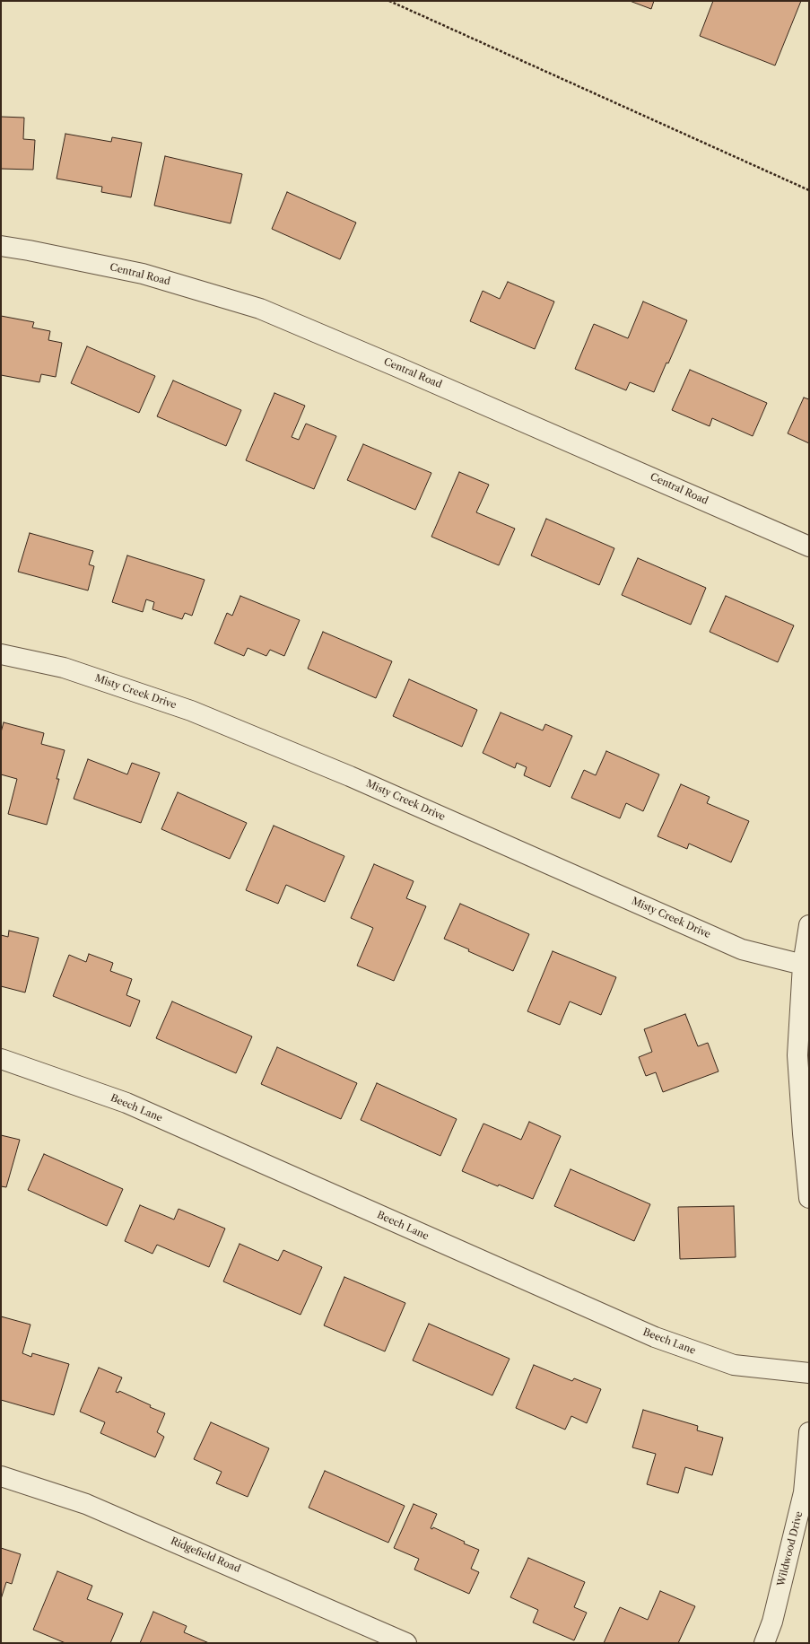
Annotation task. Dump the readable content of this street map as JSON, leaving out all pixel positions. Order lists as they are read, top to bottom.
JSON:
{
  "streets": {
    "street": [
      "Central Road",
      "Misty Creek Drive",
      "Beech Lane",
      "Wildwood Drive",
      "Ridgefield Road"
    ]
  }
}
